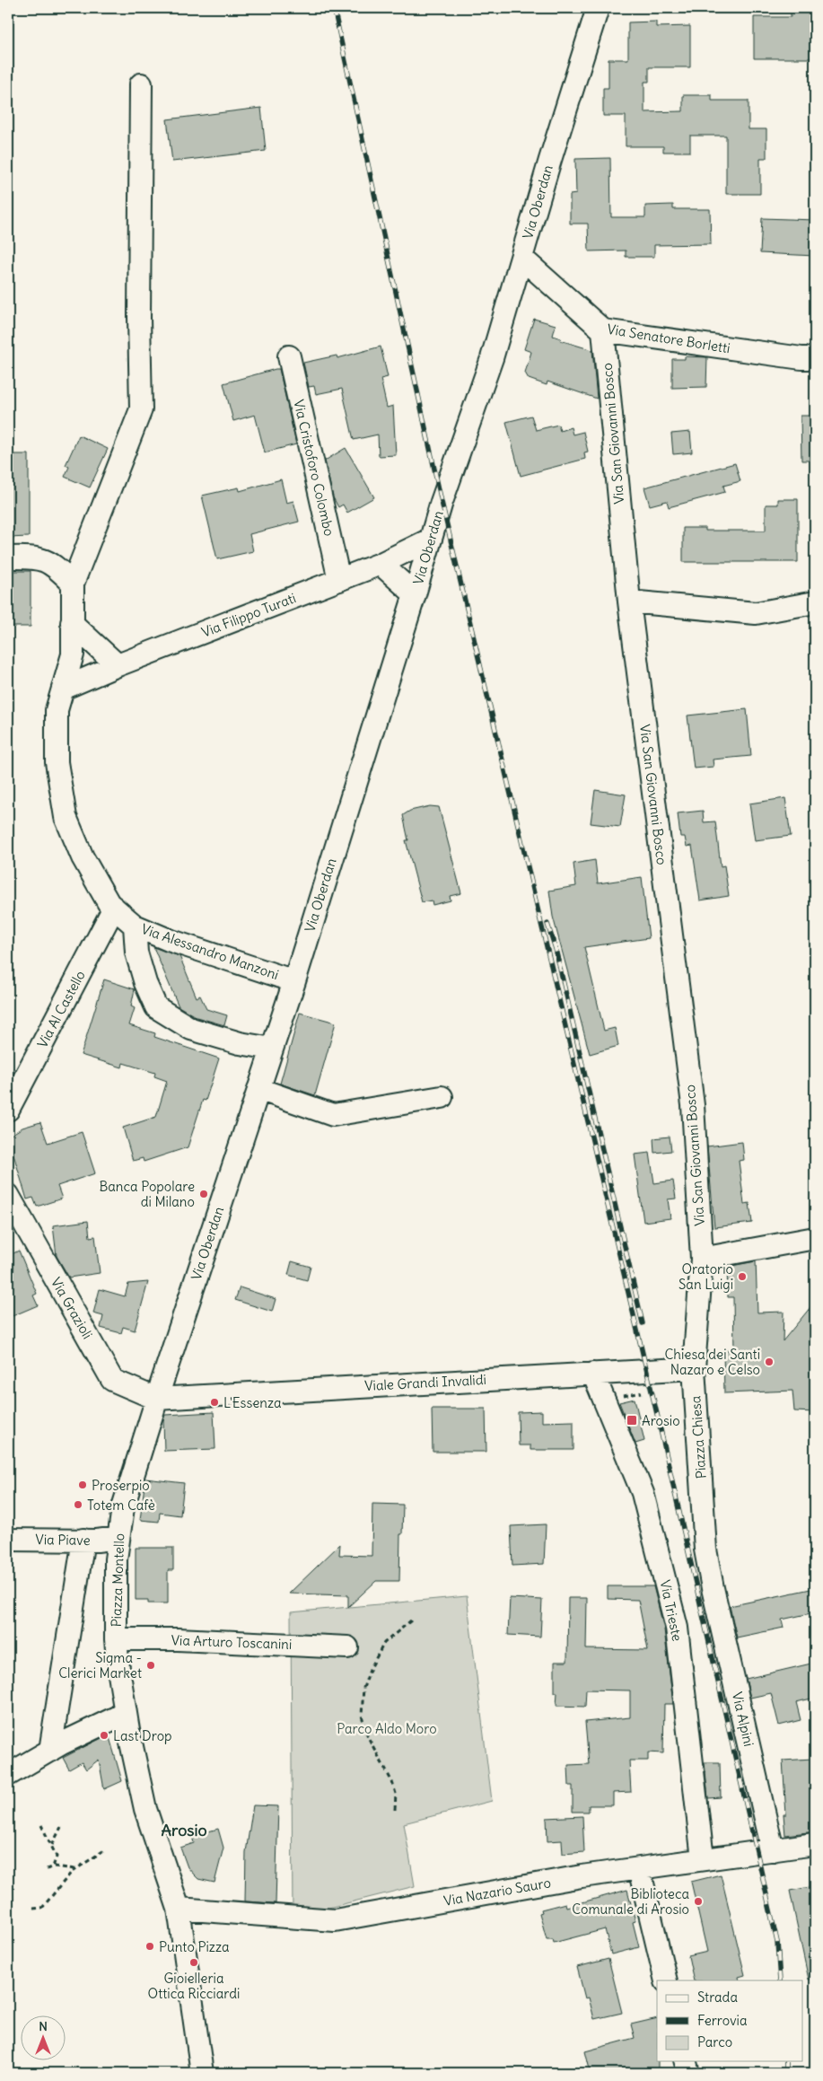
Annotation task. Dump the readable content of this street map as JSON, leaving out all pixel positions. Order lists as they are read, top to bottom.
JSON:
{
  "streets": {
    "street": [
      "Via Oberdan",
      "Via Senatore Borletti",
      "Via San Giovanni Bosco",
      "Via Cristoforo Colombo",
      "Via Filippo Turati",
      "Via Alessandro Manzoni",
      "Via Al Castello",
      "Via Grazioli",
      "Viale Grandi Invalidi",
      "Piazza Chiesa",
      "Via Piave",
      "Piazza Montello",
      "Via Trieste",
      "Via Arturo Toscanini",
      "Via Alpini",
      "Via Nazario Sauro"
    ]
  },
  "crossings": [
    ["Via Oberdan", "Via Senatore Borletti"],
    ["Via Oberdan", "Via Filippo Turati"],
    ["Via Oberdan", "Via Alessandro Manzoni"],
    ["Via Oberdan", "Via Grazioli"],
    ["Via Oberdan", "Viale Grandi Invalidi"],
    ["Via Oberdan", "Piazza Montello"],
    ["Via Senatore Borletti", "Via San Giovanni Bosco"],
    ["Via San Giovanni Bosco", "Piazza Chiesa"],
    ["Via Cristoforo Colombo", "Via Filippo Turati"],
    ["Via Filippo Turati", "Via Alessandro Manzoni"],
    ["Via Alessandro Manzoni", "Via Al Castello"],
    ["Via Grazioli", "Viale Grandi Invalidi"],
    ["Via Grazioli", "Piazza Montello"],
    ["Viale Grandi Invalidi", "Piazza Chiesa"],
    ["Viale Grandi Invalidi", "Piazza Montello"],
    ["Viale Grandi Invalidi", "Via Trieste"],
    ["Piazza Chiesa", "Via Alpini"],
    ["Via Piave", "Piazza Montello"],
    ["Piazza Montello", "Via Arturo Toscanini"],
    ["Piazza Montello", "Via Nazario Sauro"],
    ["Via Trieste", "Via Nazario Sauro"],
    ["Via Alpini", "Via Nazario Sauro"]
  ],
  "districts": ["Arosio"],
  "parks": ["Parco Aldo Moro"],
  "places": {
    "other": [
      "Banca Popolare di Milano",
      "Oratorio San Luigi",
      "Chiesa dei Santi Nazaro e Celso",
      "L'Essenza",
      "Proserpio",
      "Totem Cafè",
      "Sigma - Clerici Market",
      "Last Drop",
      "Biblioteca Comunale di Arosio",
      "Punto Pizza",
      "Gioielleria Ottica Ricciardi"
    ],
    "transit": ["Arosio"]
  },
  "legend": ["Strada", "Ferrovia", "Parco"],
  "north": "top"
}
